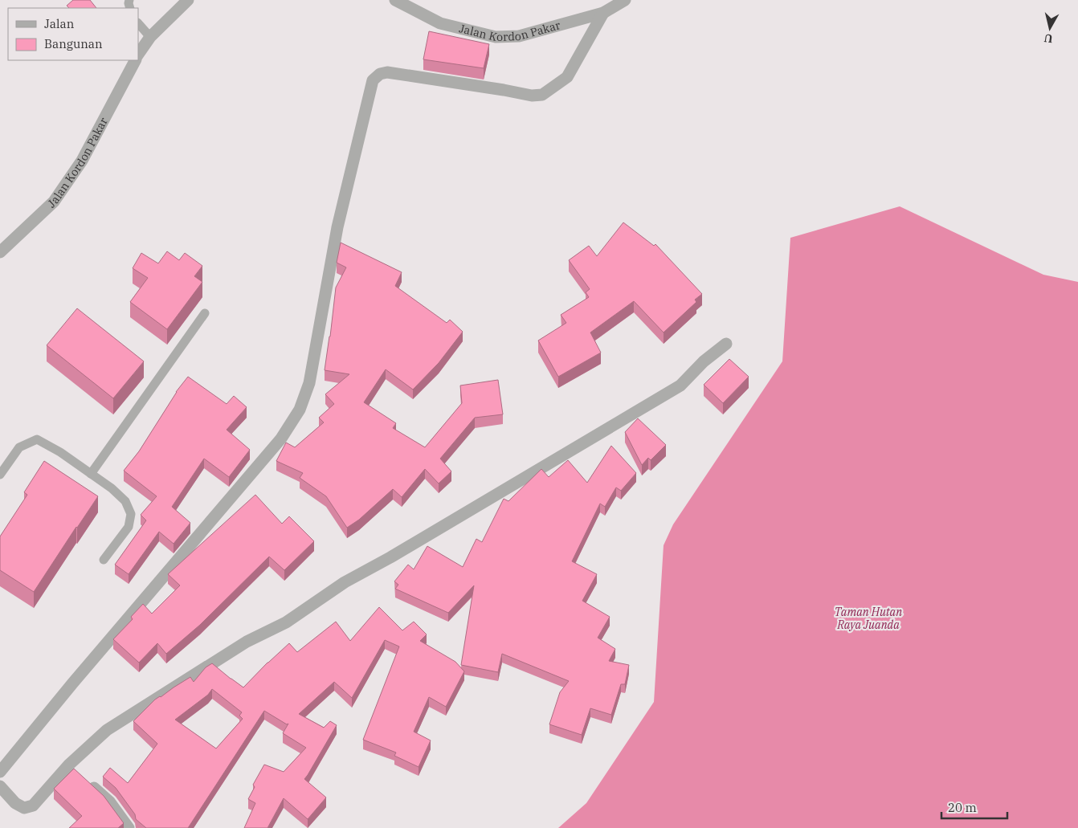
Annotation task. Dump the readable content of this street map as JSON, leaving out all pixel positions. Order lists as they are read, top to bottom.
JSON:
{
  "streets": {
    "street": ["Jalan Kordon Pakar"]
  },
  "parks": ["Taman Hutan Raya Juanda"],
  "legend": ["Jalan", "Bangunan"],
  "scale_bar": "20 m",
  "north": "bottom"
}
